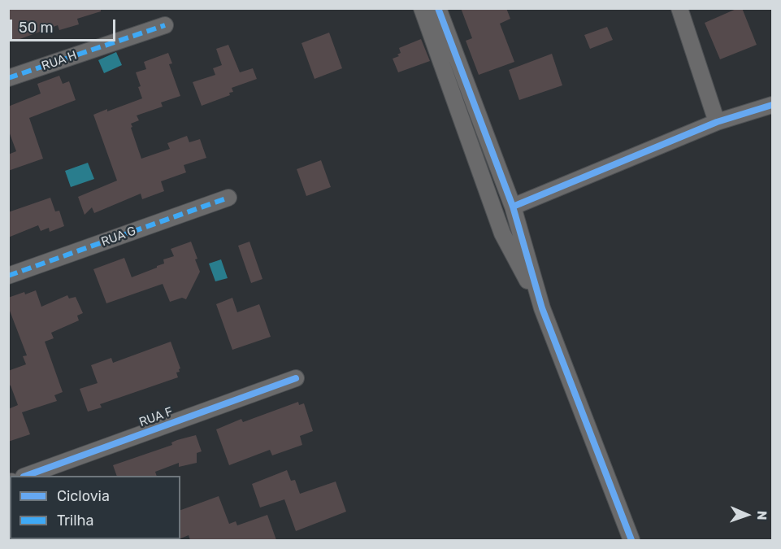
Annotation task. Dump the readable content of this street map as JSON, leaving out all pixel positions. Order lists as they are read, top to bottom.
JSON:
{
  "streets": {
    "street": ["RUA H", "RUA G", "RUA F"]
  },
  "legend": ["Ciclovia", "Trilha"],
  "scale_bar": "50 m",
  "north": "right"
}
